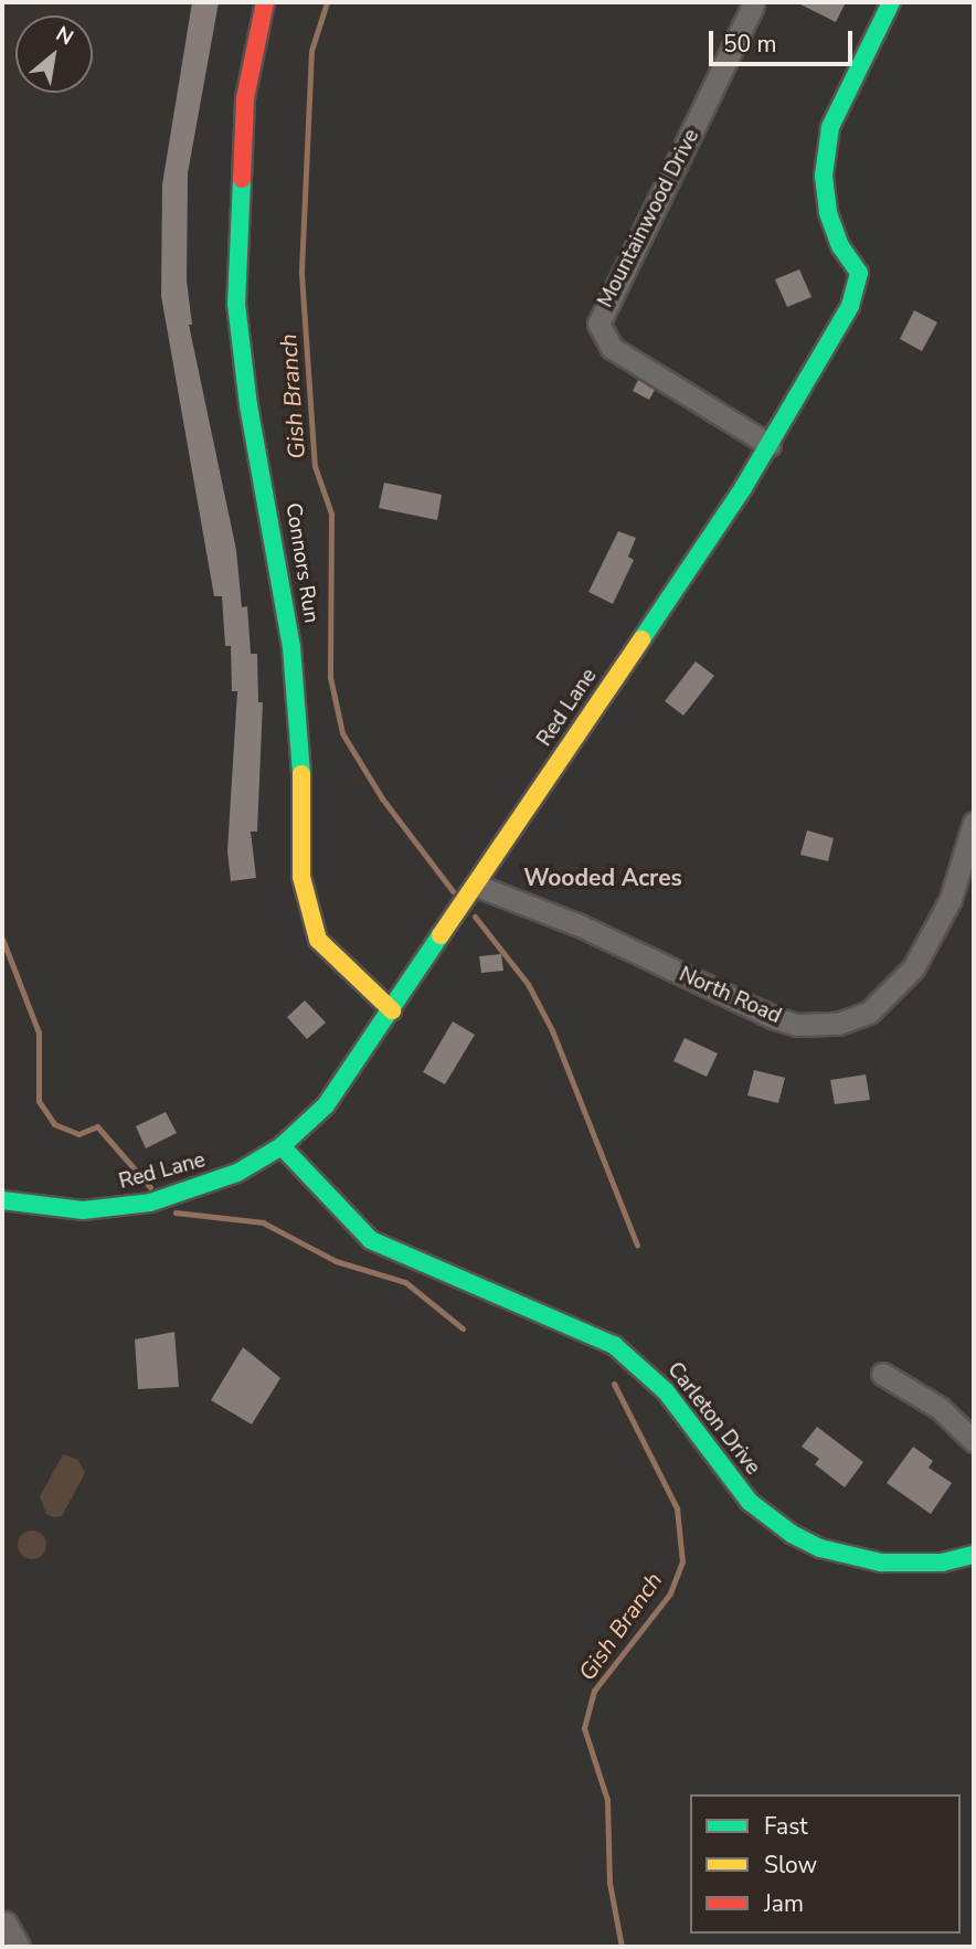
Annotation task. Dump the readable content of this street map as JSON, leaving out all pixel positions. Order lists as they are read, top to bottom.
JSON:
{
  "streets": {
    "street": [
      "Mountainwood Drive",
      "Connors Run",
      "Red Lane",
      "North Road",
      "Carleton Drive"
    ]
  },
  "crossings": [
    ["Mountainwood Drive", "Red Lane"],
    ["Connors Run", "Red Lane"],
    ["Red Lane", "North Road"],
    ["Red Lane", "Carleton Drive"]
  ],
  "districts": ["Wooded Acres"],
  "water": ["Gish Branch"],
  "legend": ["Fast", "Slow", "Jam"],
  "scale_bar": "50 m",
  "north": "top right"
}
